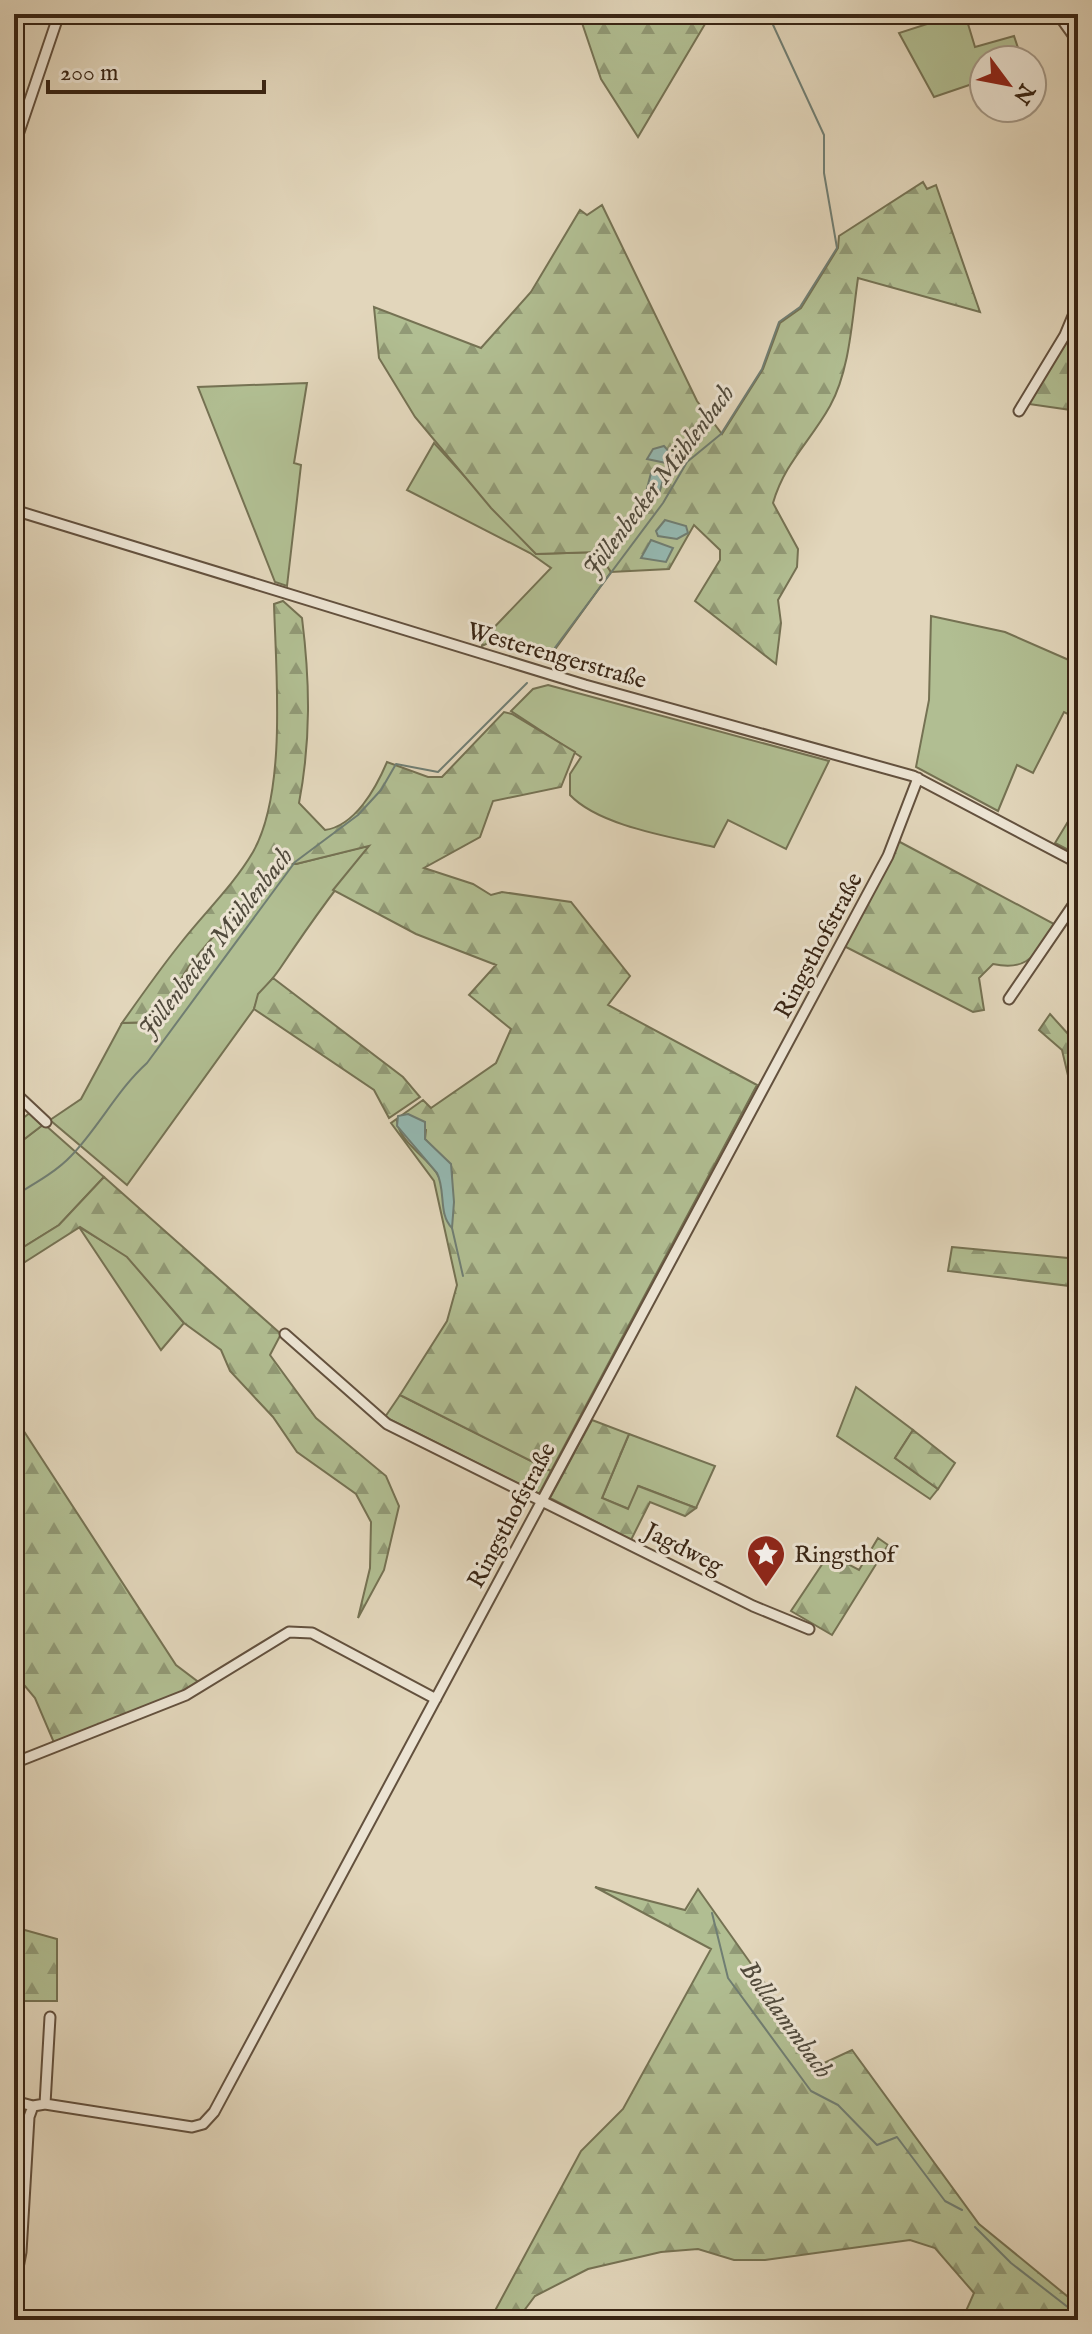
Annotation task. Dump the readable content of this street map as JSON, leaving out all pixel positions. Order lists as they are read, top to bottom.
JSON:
{
  "streets": {
    "street": ["Westerengerstraße", "Ringsthofstraße", "Jagdweg"]
  },
  "crossings": [
    ["Westerengerstraße", "Ringsthofstraße"],
    ["Ringsthofstraße", "Jagdweg"]
  ],
  "water": ["Jöllenbecker Mühlenbach", "Bolldammbach"],
  "places": {
    "place": ["Ringsthof"]
  },
  "scale_bar": "200 m",
  "north": "bottom right"
}
